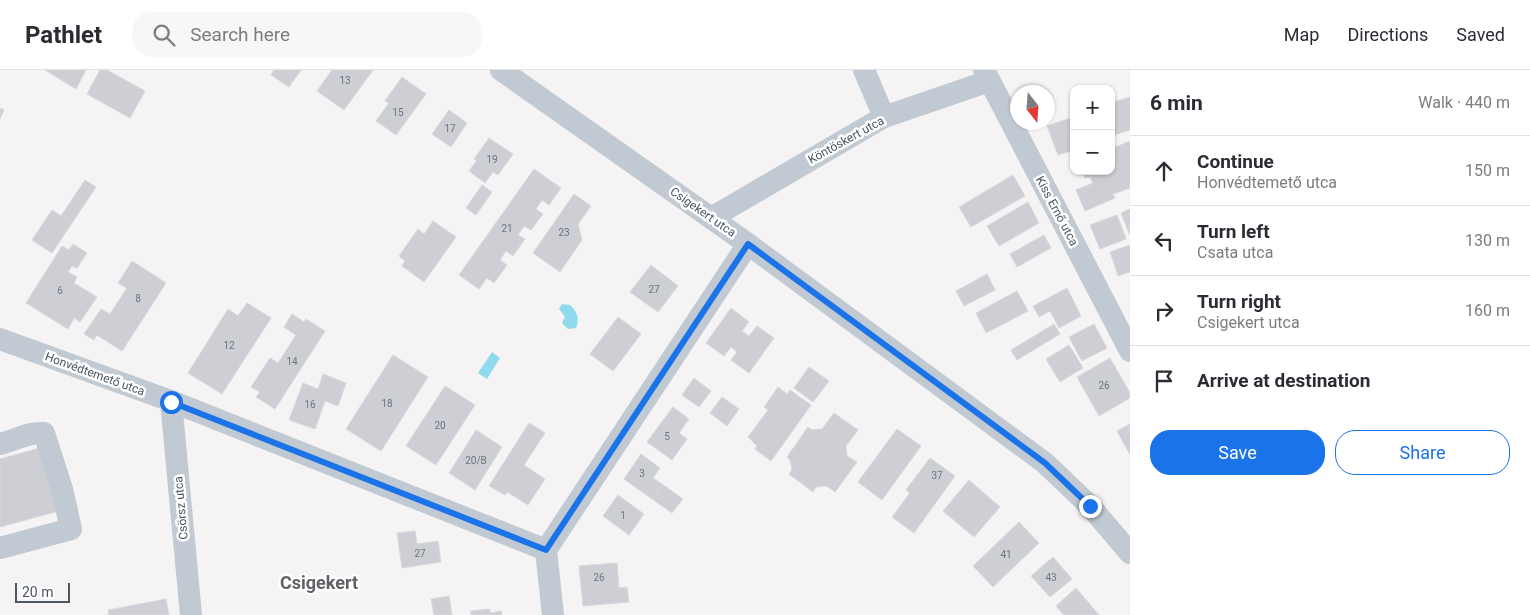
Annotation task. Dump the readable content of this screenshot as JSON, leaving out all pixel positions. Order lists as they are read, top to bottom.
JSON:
{
  "streets": {
    "street": [
      "Köntöskert utca",
      "Kiss Ernő utca",
      "Csigekert utca",
      "Honvédtemető utca",
      "Csörsz utca"
    ]
  },
  "crossings": [
    ["Köntöskert utca", "Kiss Ernő utca"],
    ["Köntöskert utca", "Csigekert utca"],
    ["Honvédtemető utca", "Csörsz utca"]
  ],
  "districts": ["Csigekert"],
  "house_numbers": [
    "13",
    "15",
    "17",
    "19",
    "21",
    "23",
    "27",
    "6",
    "8",
    "12",
    "14",
    "26",
    "18",
    "16",
    "20",
    "5",
    "20/B",
    "3",
    "37",
    "1",
    "27",
    "41",
    "26",
    "43"
  ],
  "scale_bar": "20 m",
  "north": "bottom",
  "page": {
    "header": "Pathlet",
    "search": "Search here",
    "nav": ["Map", "Directions", "Saved"],
    "heading": ["6 min", "Walk · 440 m"],
    "map_buttons": ["+", "−"],
    "list": [
      ["Continue", "Honvédtemető utca", "150 m"],
      ["Turn left", "Csata utca", "130 m"],
      ["Turn right", "Csigekert utca", "160 m"],
      "Arrive at destination"
    ],
    "buttons": ["Save", "Share"],
    "scale": "20 m"
  }
}
